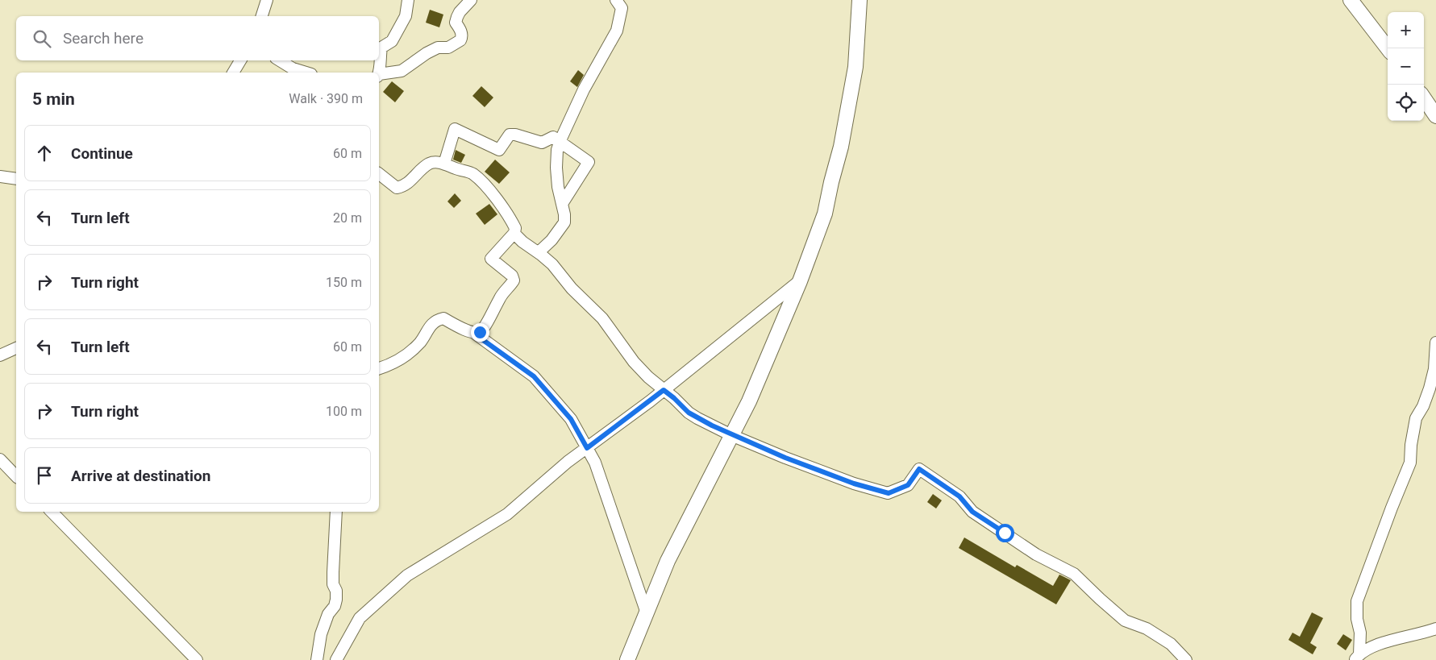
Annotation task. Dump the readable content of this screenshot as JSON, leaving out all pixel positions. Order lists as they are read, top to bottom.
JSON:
{
  "page": {
    "map_buttons": ["+", "−"],
    "search": "Search here",
    "heading": ["5 min", "Walk · 390 m"],
    "list": [
      ["Continue", "60 m"],
      ["Turn left", "20 m"],
      ["Turn right", "150 m"],
      ["Turn left", "60 m"],
      ["Turn right", "100 m"],
      "Arrive at destination"
    ]
  }
}
